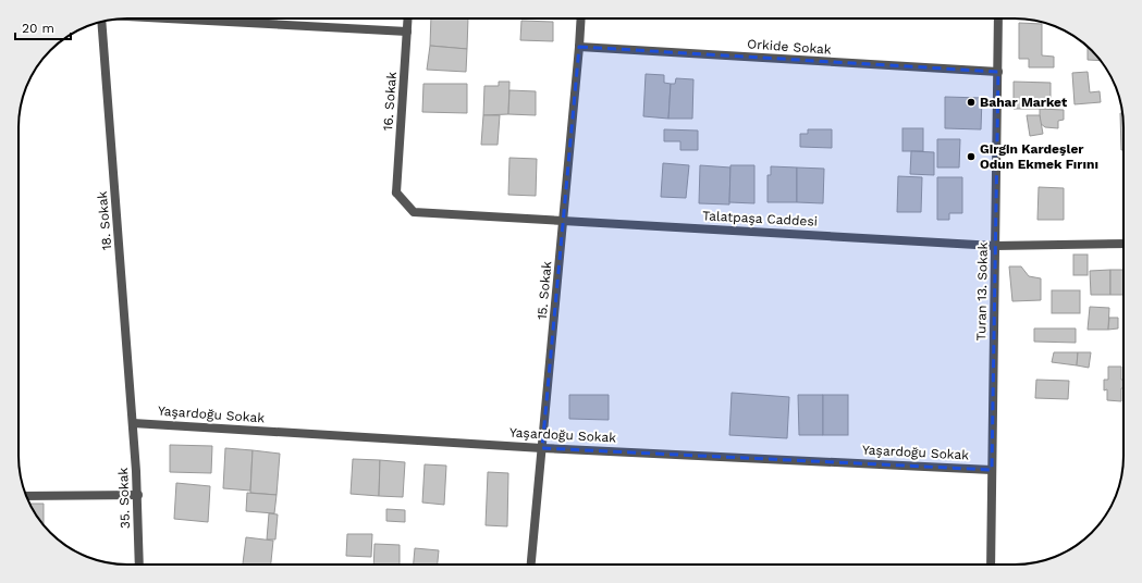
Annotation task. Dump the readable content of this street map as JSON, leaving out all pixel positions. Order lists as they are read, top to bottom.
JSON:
{
  "streets": {
    "street": [
      "Orkide Sokak",
      "16. Sokak",
      "Talatpaşa Caddesi",
      "18. Sokak",
      "15. Sokak",
      "Turan 13. Sokak",
      "Yaşardoğu Sokak",
      "35. Sokak"
    ]
  },
  "crossings": [
    ["Orkide Sokak", "15. Sokak"],
    ["Orkide Sokak", "Turan 13. Sokak"],
    ["16. Sokak", "Talatpaşa Caddesi"],
    ["Talatpaşa Caddesi", "15. Sokak"],
    ["Talatpaşa Caddesi", "Turan 13. Sokak"],
    ["18. Sokak", "Yaşardoğu Sokak"],
    ["18. Sokak", "35. Sokak"],
    ["15. Sokak", "Yaşardoğu Sokak"],
    ["Turan 13. Sokak", "Yaşardoğu Sokak"],
    ["Yaşardoğu Sokak", "35. Sokak"]
  ],
  "places": ["Bahar Market", "Girgin Kardeşler Odun Ekmek Fırını"],
  "scale_bar": "20 m"
}
